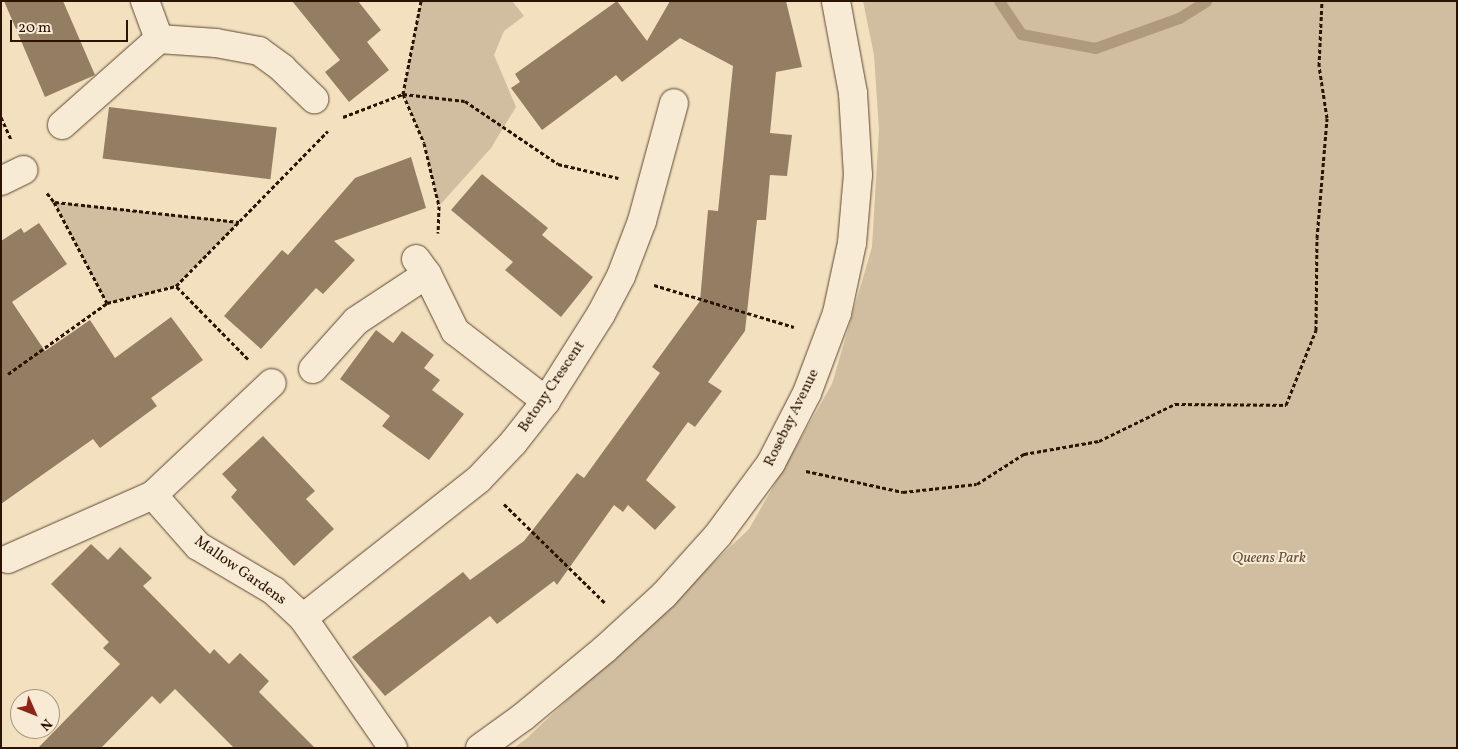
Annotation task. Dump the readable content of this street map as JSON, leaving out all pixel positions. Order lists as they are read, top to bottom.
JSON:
{
  "streets": {
    "street": ["Betony Crescent", "Rosebay Avenue", "Mallow Gardens"]
  },
  "crossings": [
    ["Betony Crescent", "Mallow Gardens"]
  ],
  "parks": ["Queens Park"],
  "scale_bar": "20 m",
  "north": "bottom right"
}
